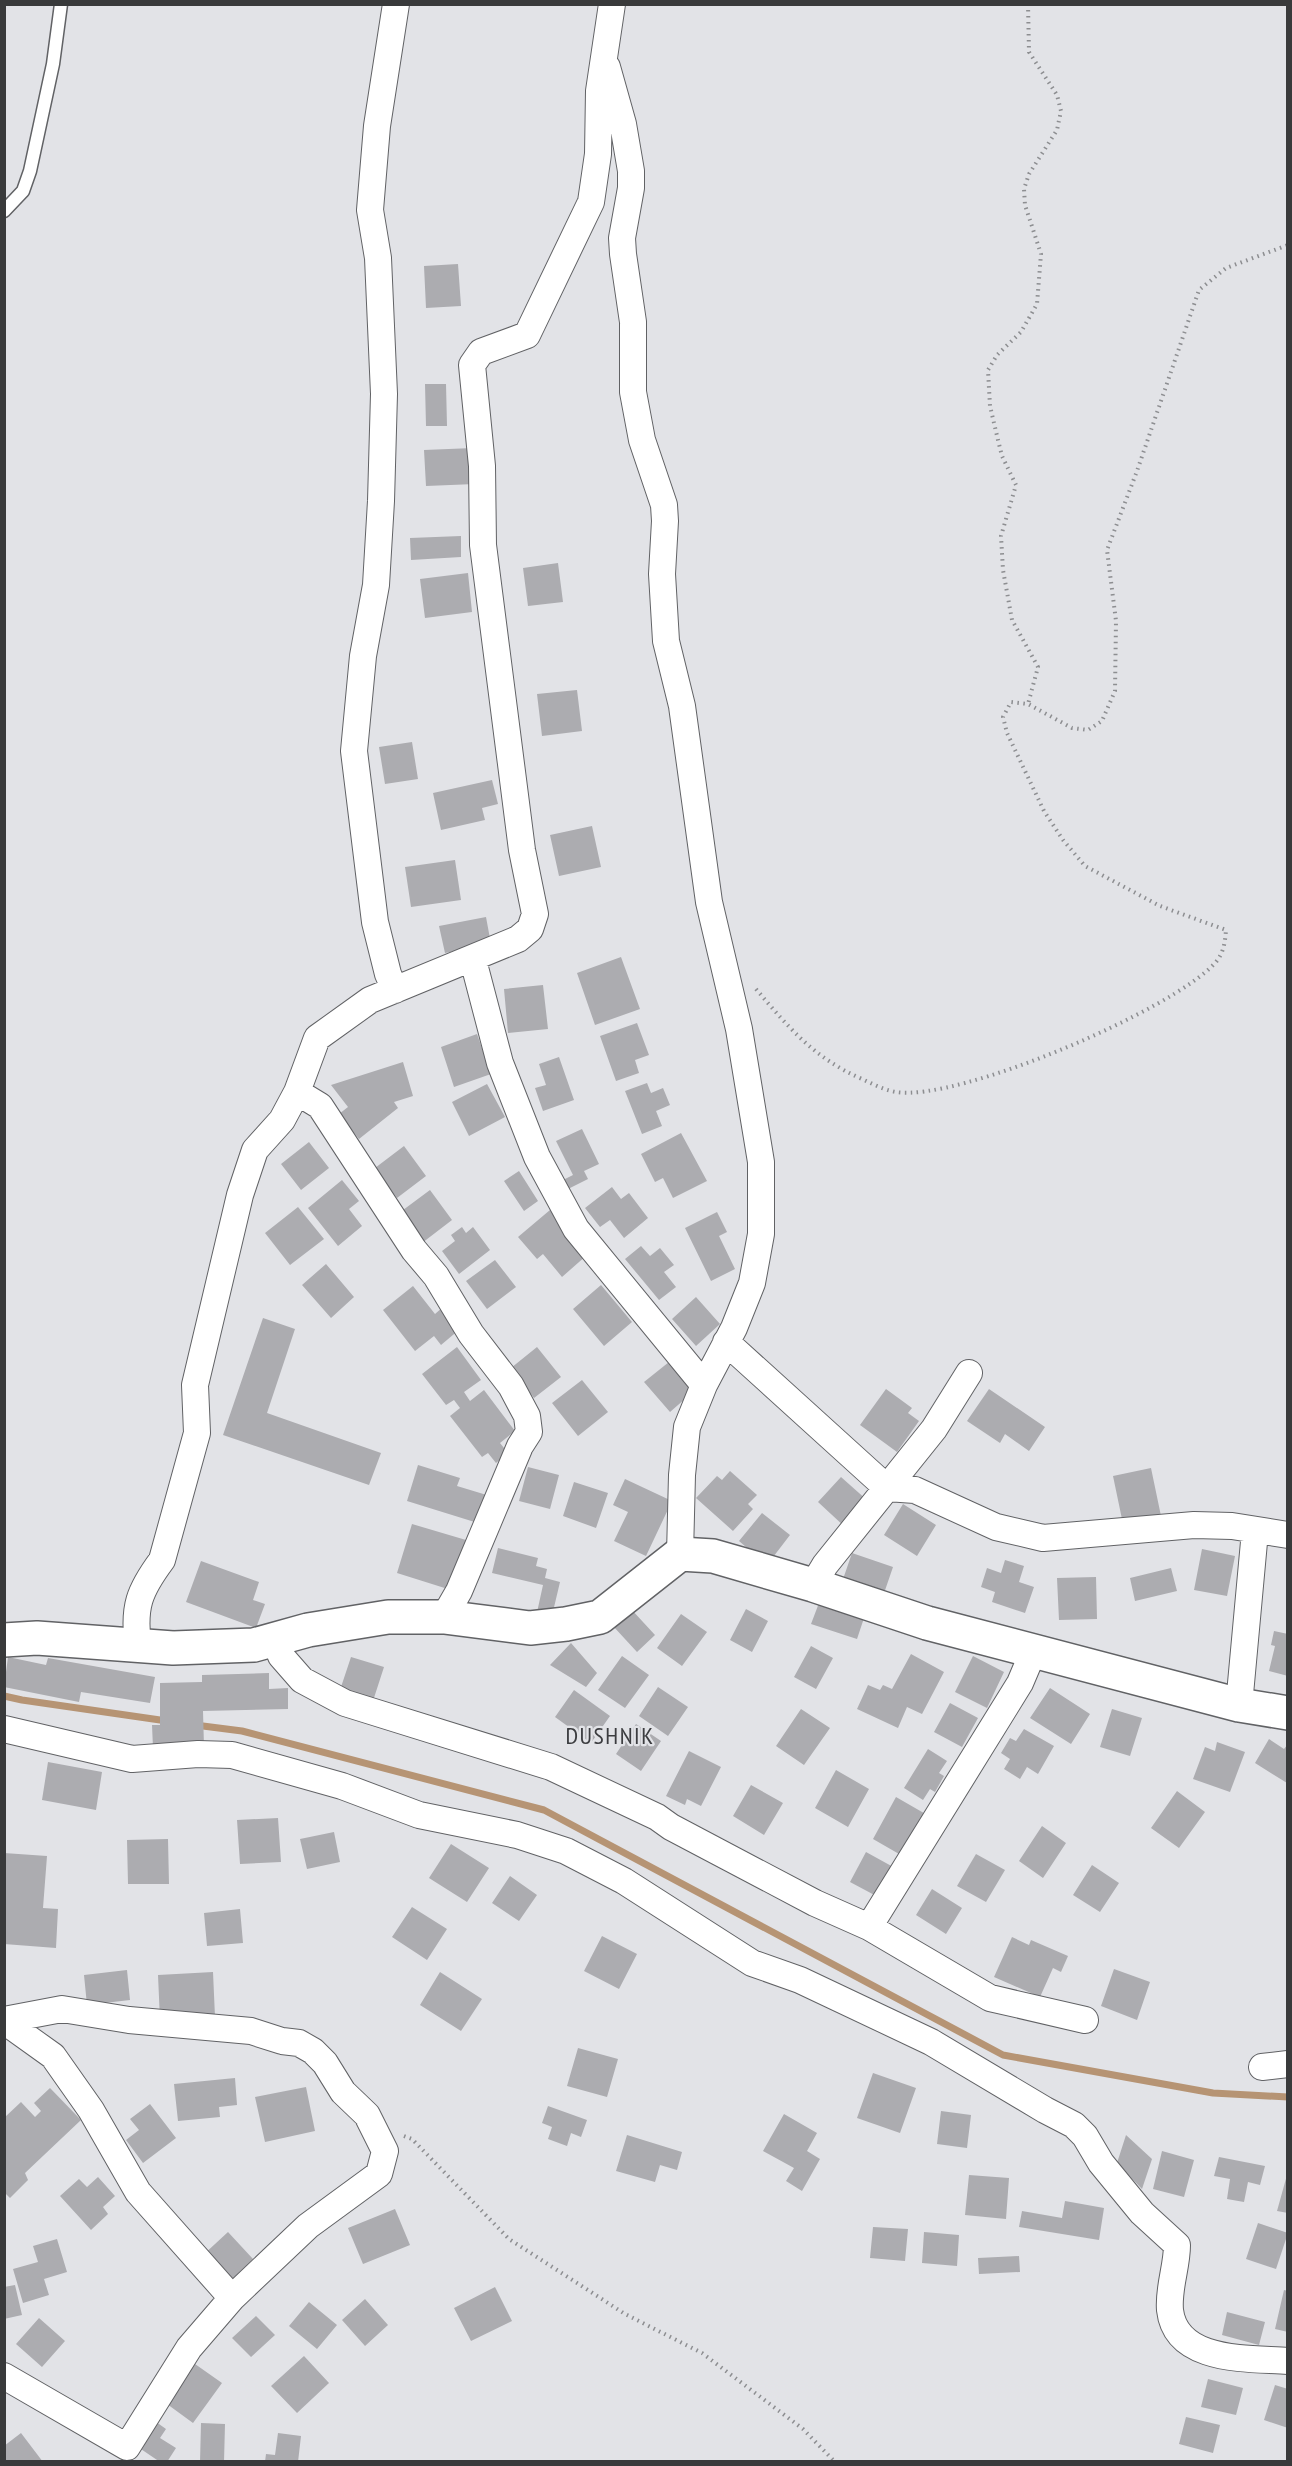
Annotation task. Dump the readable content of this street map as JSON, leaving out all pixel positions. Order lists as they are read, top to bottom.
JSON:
{
  "districts": ["DUSHNIK"]
}
